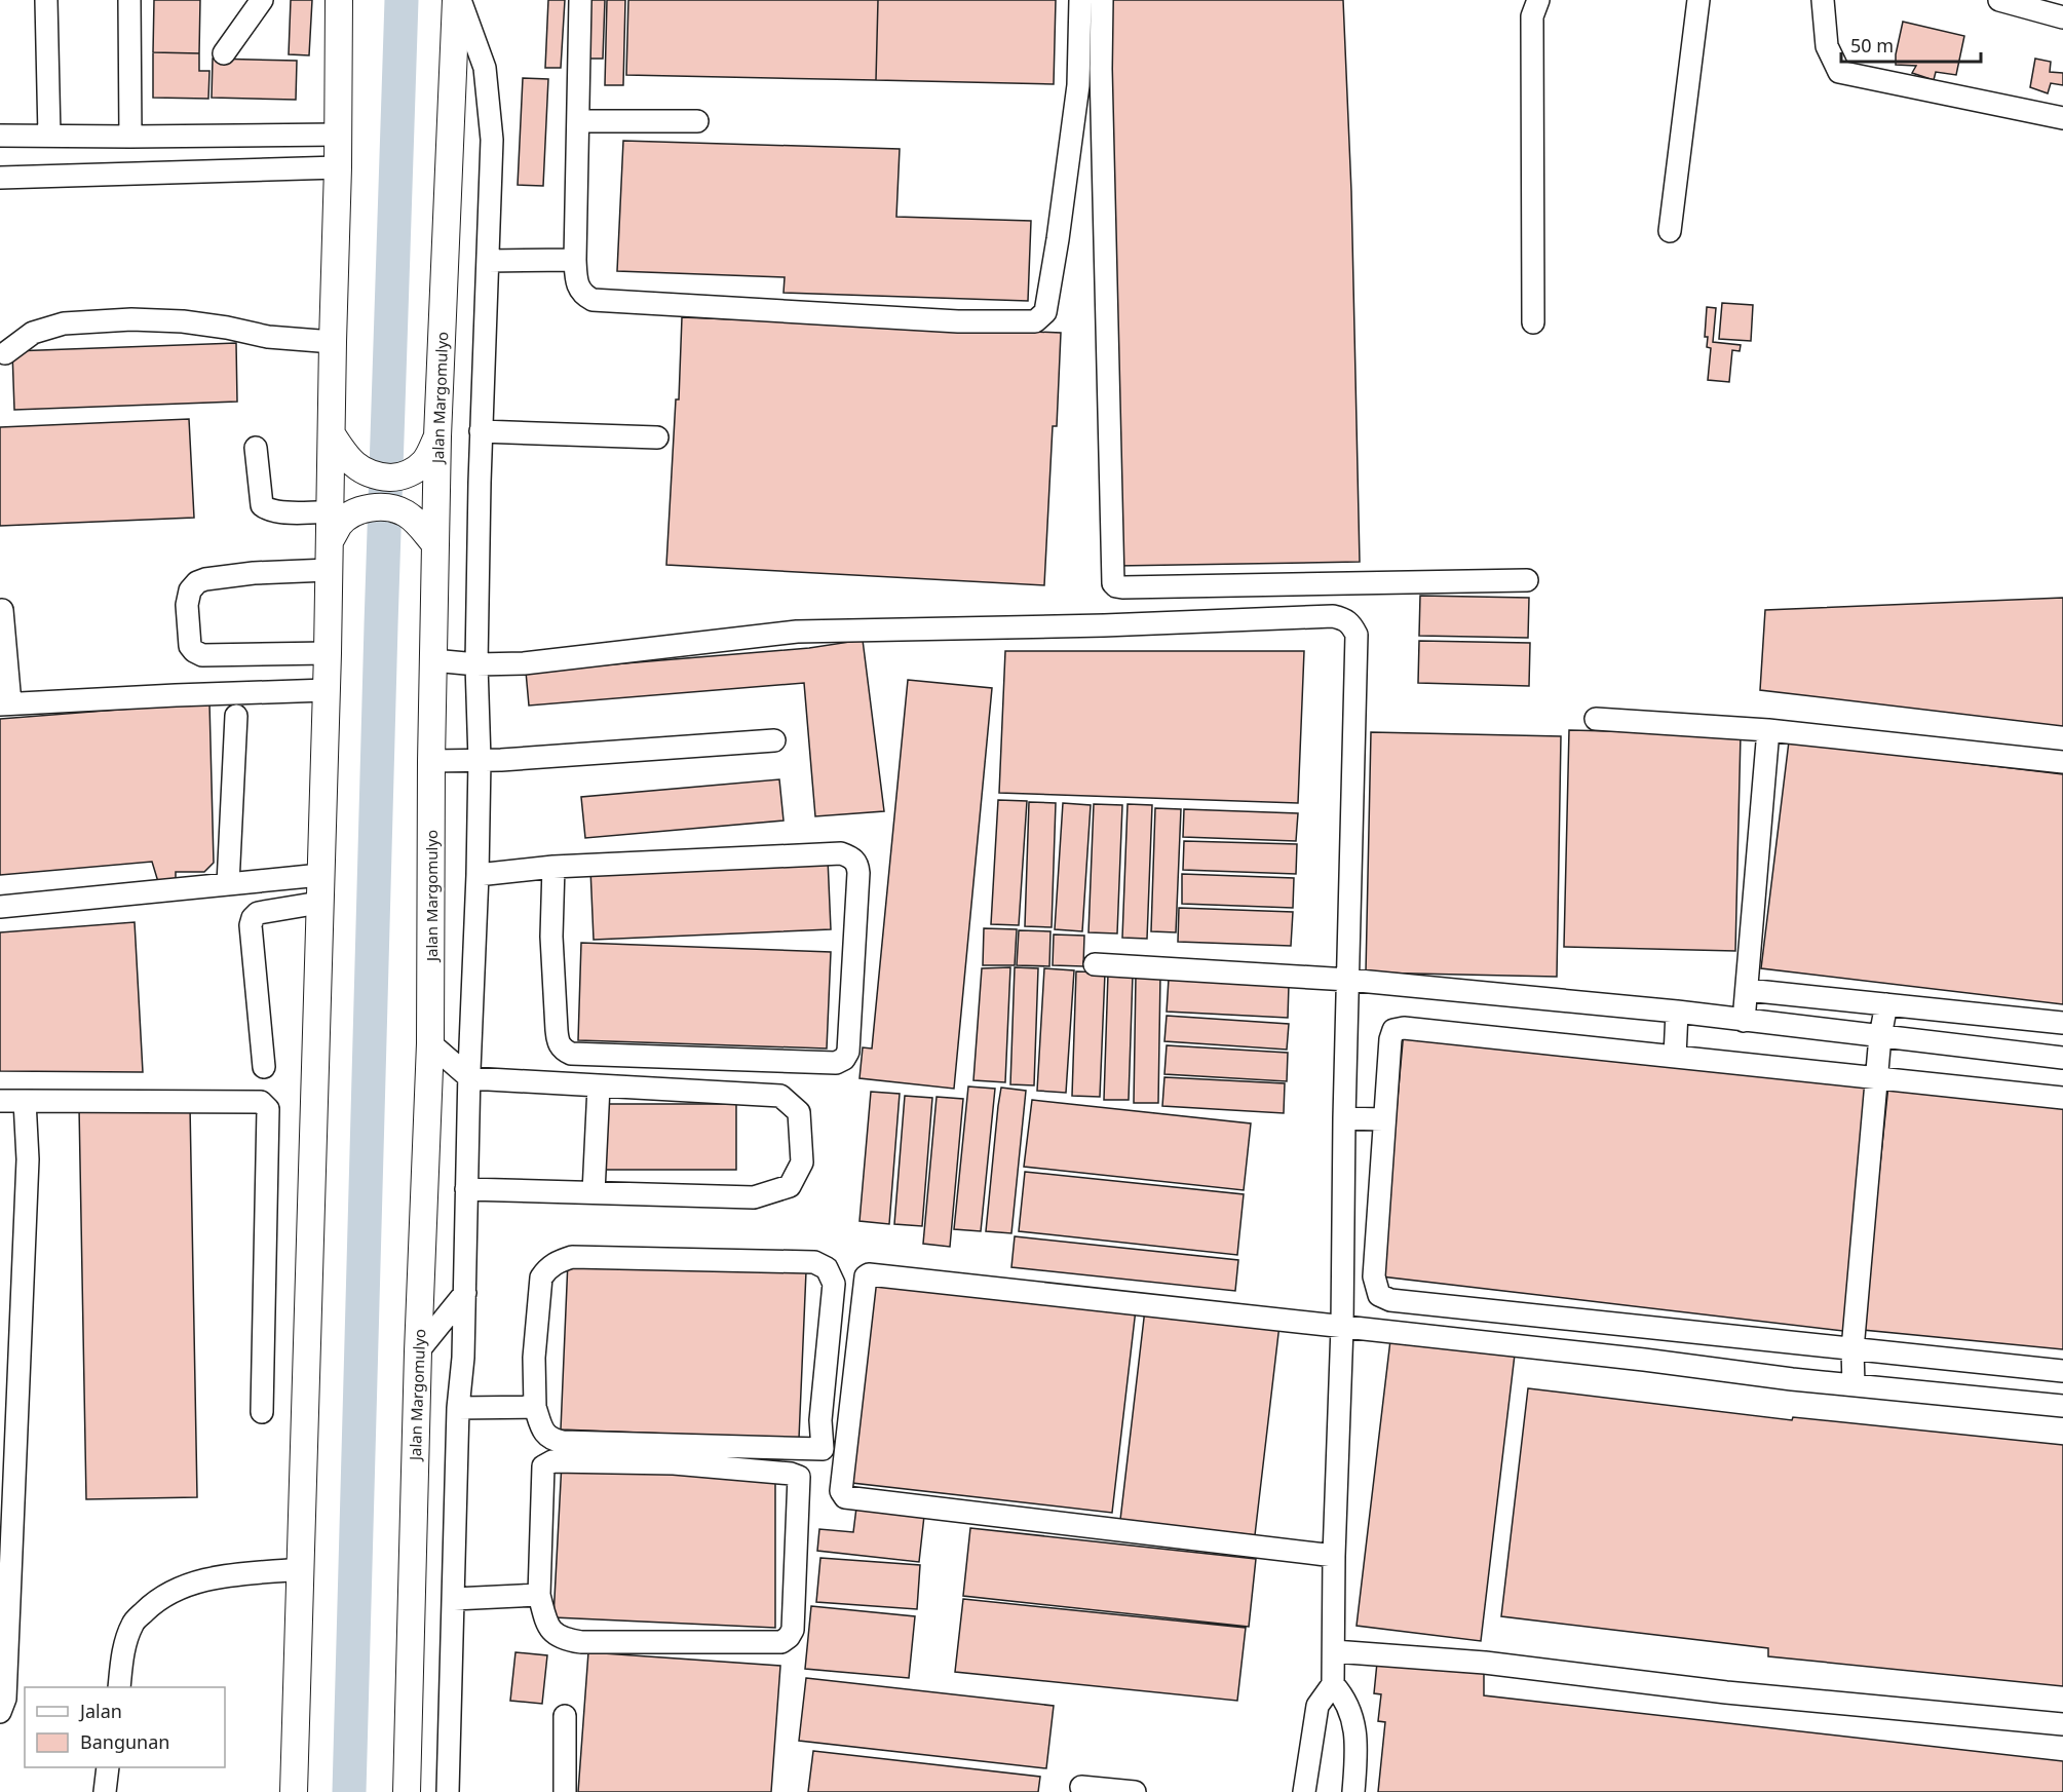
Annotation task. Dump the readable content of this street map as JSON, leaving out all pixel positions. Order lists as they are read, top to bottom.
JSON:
{
  "streets": {
    "main road": ["Jalan Margomulyo"]
  },
  "legend": ["Jalan", "Bangunan"],
  "scale_bar": "50 m"
}
